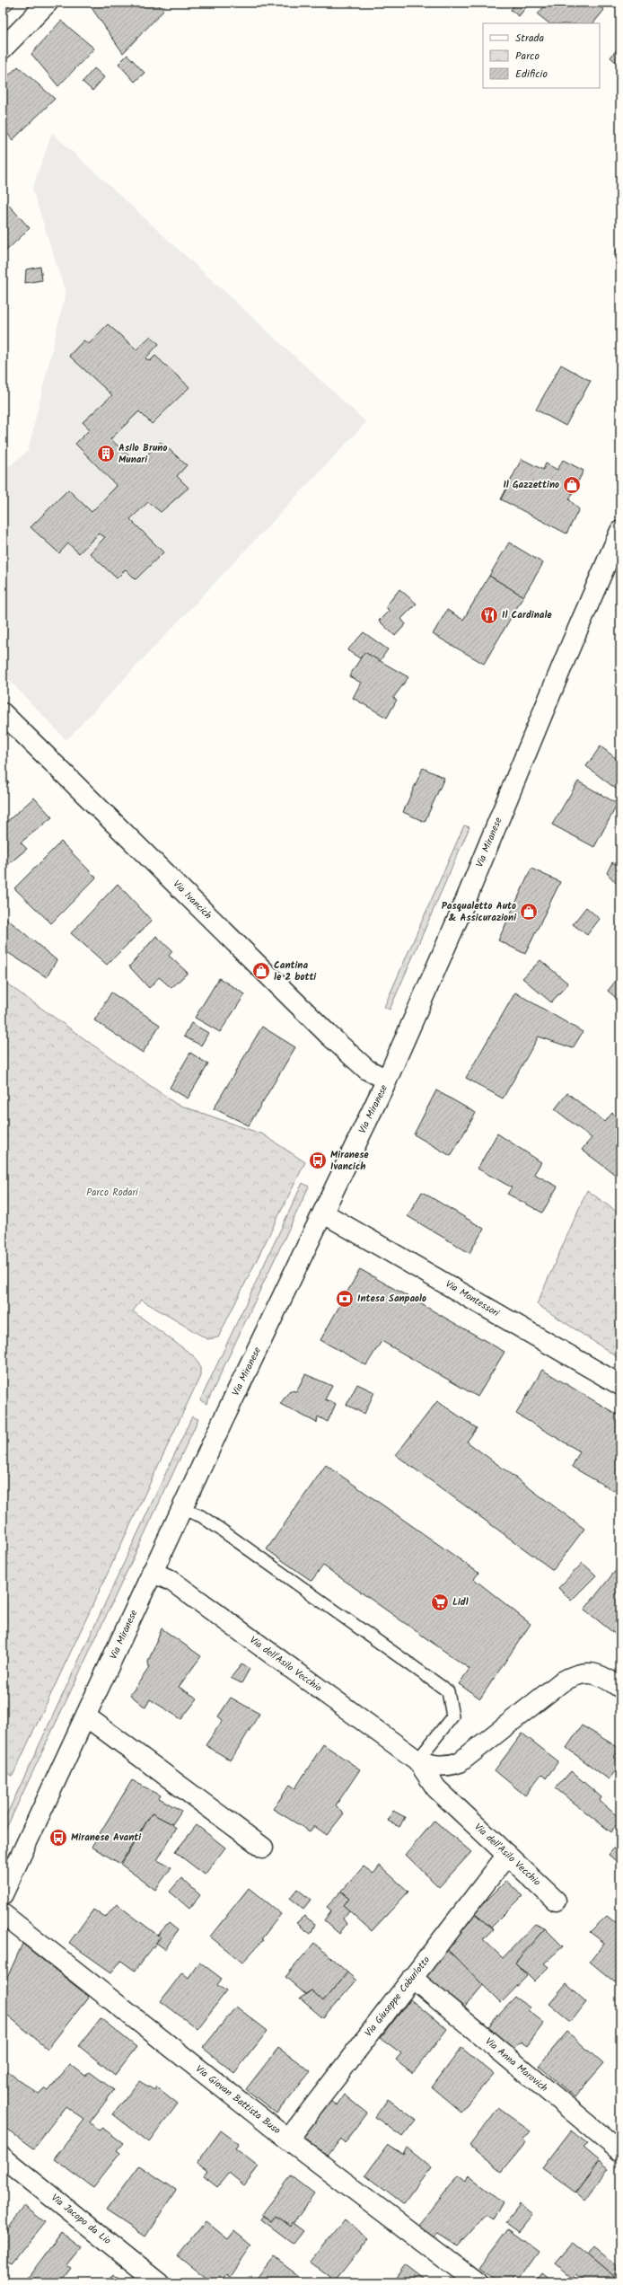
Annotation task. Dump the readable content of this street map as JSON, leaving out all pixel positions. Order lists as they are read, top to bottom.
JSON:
{
  "streets": {
    "street": [
      "Via Miranese",
      "Via Ivancich",
      "Via Montessori",
      "Via dell'Asilo Vecchio",
      "Via Giuseppe Coburlotto",
      "Via Anna Marovich",
      "Via Giovan Battista Buso",
      "Via Jacopo da Lio"
    ]
  },
  "crossings": [
    ["Via Miranese", "Via Ivancich"],
    ["Via Miranese", "Via Montessori"],
    ["Via Miranese", "Via dell'Asilo Vecchio"],
    ["Via dell'Asilo Vecchio", "Via Giuseppe Coburlotto"],
    ["Via Giuseppe Coburlotto", "Via Anna Marovich"],
    ["Via Giuseppe Coburlotto", "Via Giovan Battista Buso"]
  ],
  "parks": ["Parco Rodari"],
  "places": {
    "building": ["Asilo Bruno Munari"],
    "shop": ["Il Gazzettino", "Pasqualetto Auto & Assicurazioni", "Cantina le 2 botti"],
    "restaurant": ["Il Cardinale"],
    "bus stop": ["Miranese Ivancich", "Miranese Avanti"],
    "bank": ["Intesa Sanpaolo"],
    "supermarket": ["Lidl"]
  },
  "legend": ["Strada", "Parco", "Edificio"]
}
